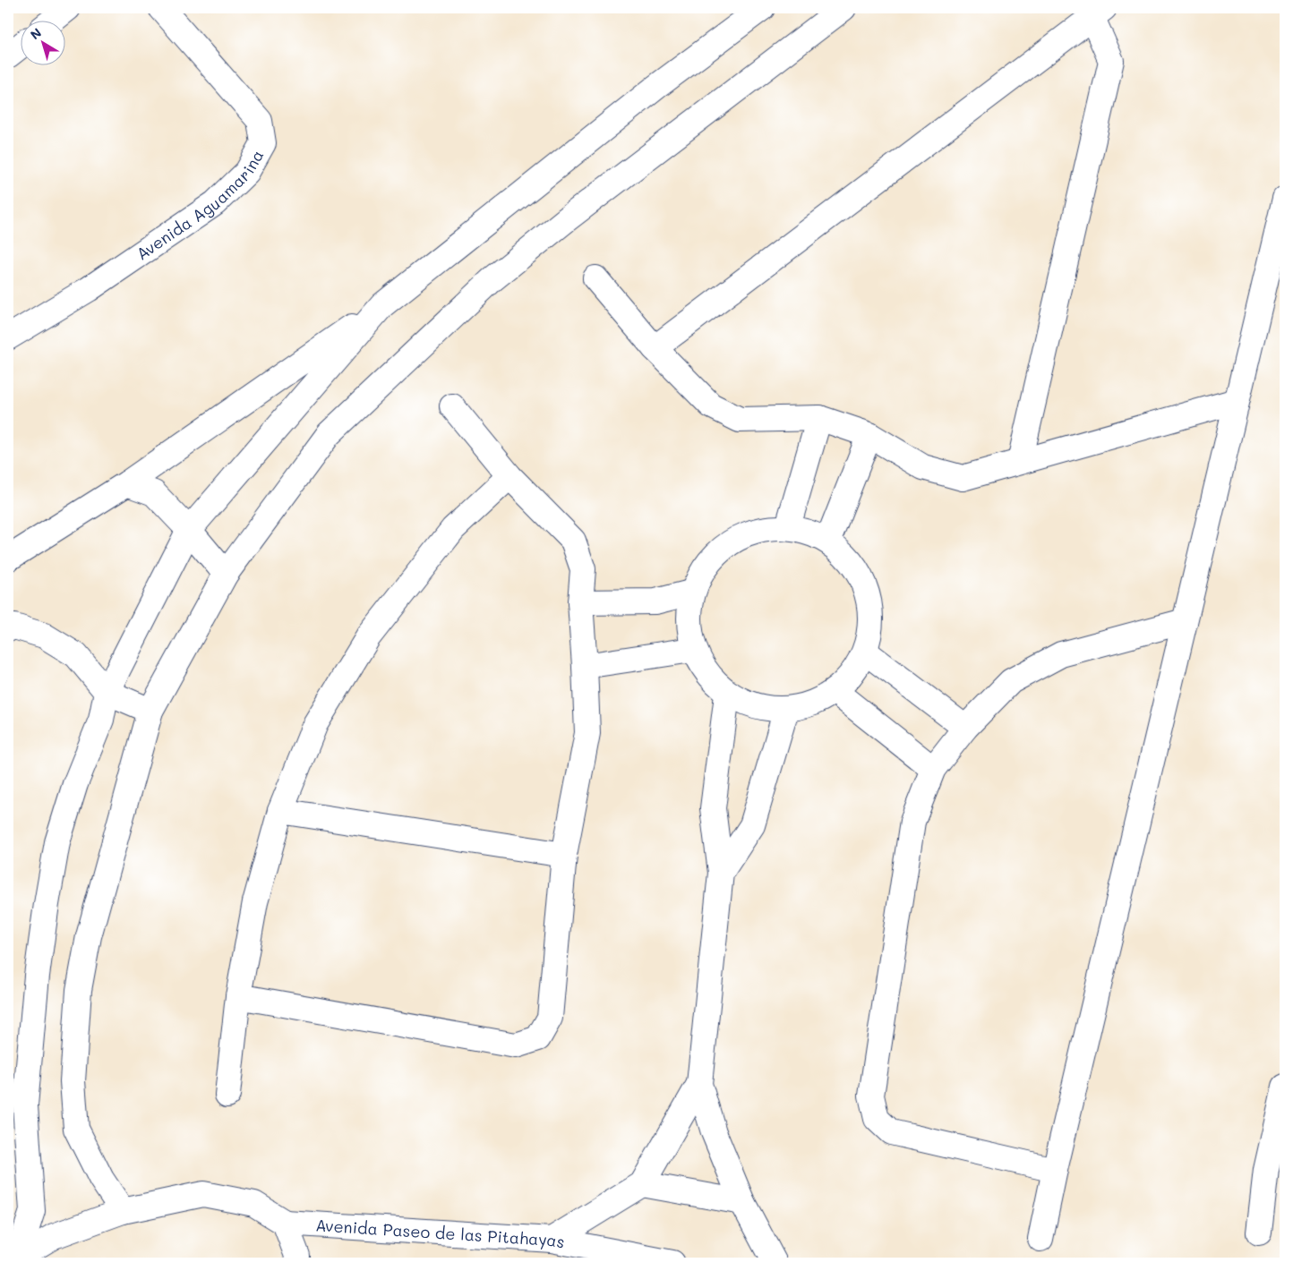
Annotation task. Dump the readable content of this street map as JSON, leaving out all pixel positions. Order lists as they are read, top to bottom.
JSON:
{
  "streets": {
    "street": ["Avenida Aguamarina", "Avenida Paseo de las Pitahayas"]
  },
  "north": "top left"
}
